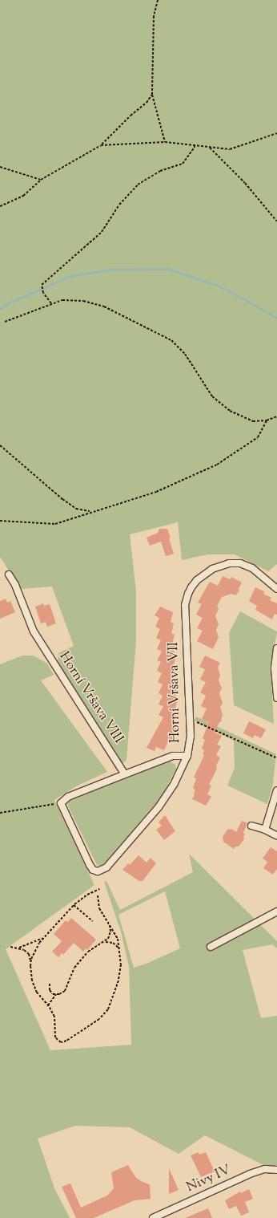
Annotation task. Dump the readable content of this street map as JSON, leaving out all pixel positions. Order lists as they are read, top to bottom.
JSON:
{
  "streets": {
    "street": ["Horní Vršava VII", "Horní Vršava VIII", "Nivy IV"]
  }
}
